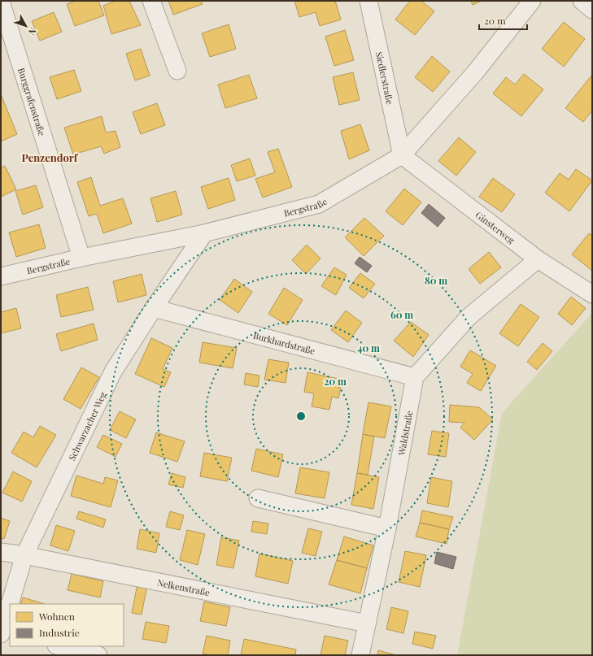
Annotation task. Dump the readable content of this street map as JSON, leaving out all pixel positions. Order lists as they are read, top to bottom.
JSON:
{
  "streets": {
    "street": [
      "Siedlerstraße",
      "Burggrafenstraße",
      "Bergstraße",
      "Ginsterweg",
      "Burkhardstraße",
      "Schwarzacher Weg",
      "Waldstraße",
      "Nelkenstraße"
    ]
  },
  "crossings": [
    ["Siedlerstraße", "Bergstraße"],
    ["Siedlerstraße", "Ginsterweg"],
    ["Burggrafenstraße", "Bergstraße"],
    ["Bergstraße", "Ginsterweg"],
    ["Bergstraße", "Schwarzacher Weg"],
    ["Burkhardstraße", "Schwarzacher Weg"],
    ["Burkhardstraße", "Waldstraße"],
    ["Schwarzacher Weg", "Nelkenstraße"],
    ["Waldstraße", "Nelkenstraße"]
  ],
  "districts": ["Penzendorf"],
  "legend": ["Wohnen", "Industrie"],
  "scale_bar": "20 m",
  "north": "bottom right",
  "rings": [
    "80 m",
    "60 m",
    "40 m",
    "20 m"
  ]
}
